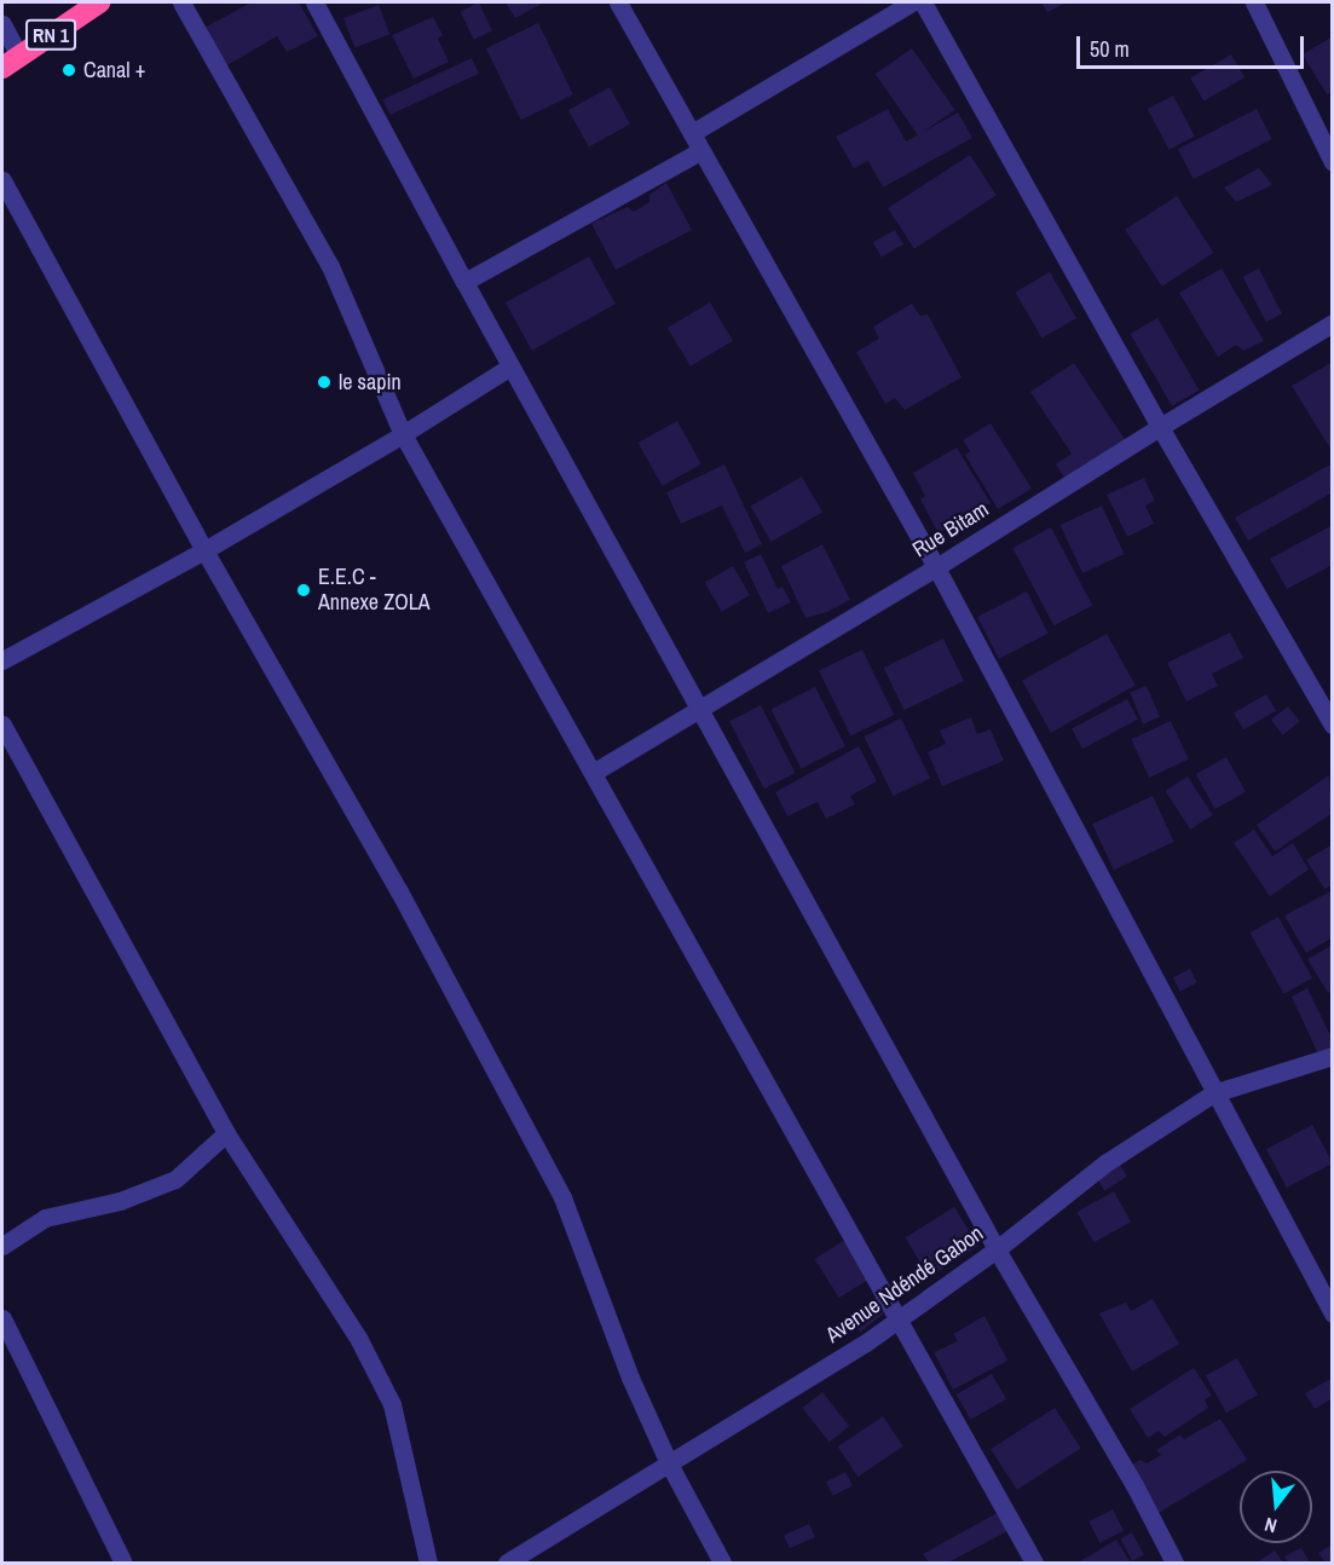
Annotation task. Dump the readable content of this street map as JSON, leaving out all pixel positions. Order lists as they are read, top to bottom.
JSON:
{
  "streets": {
    "highway": ["RN 1"],
    "street": ["Rue Bitam", "Avenue Ndéndé Gabon"]
  },
  "places": ["Canal +", "le sapin", "E.E.C - Annexe ZOLA"],
  "scale_bar": "50 m",
  "north": "bottom"
}
